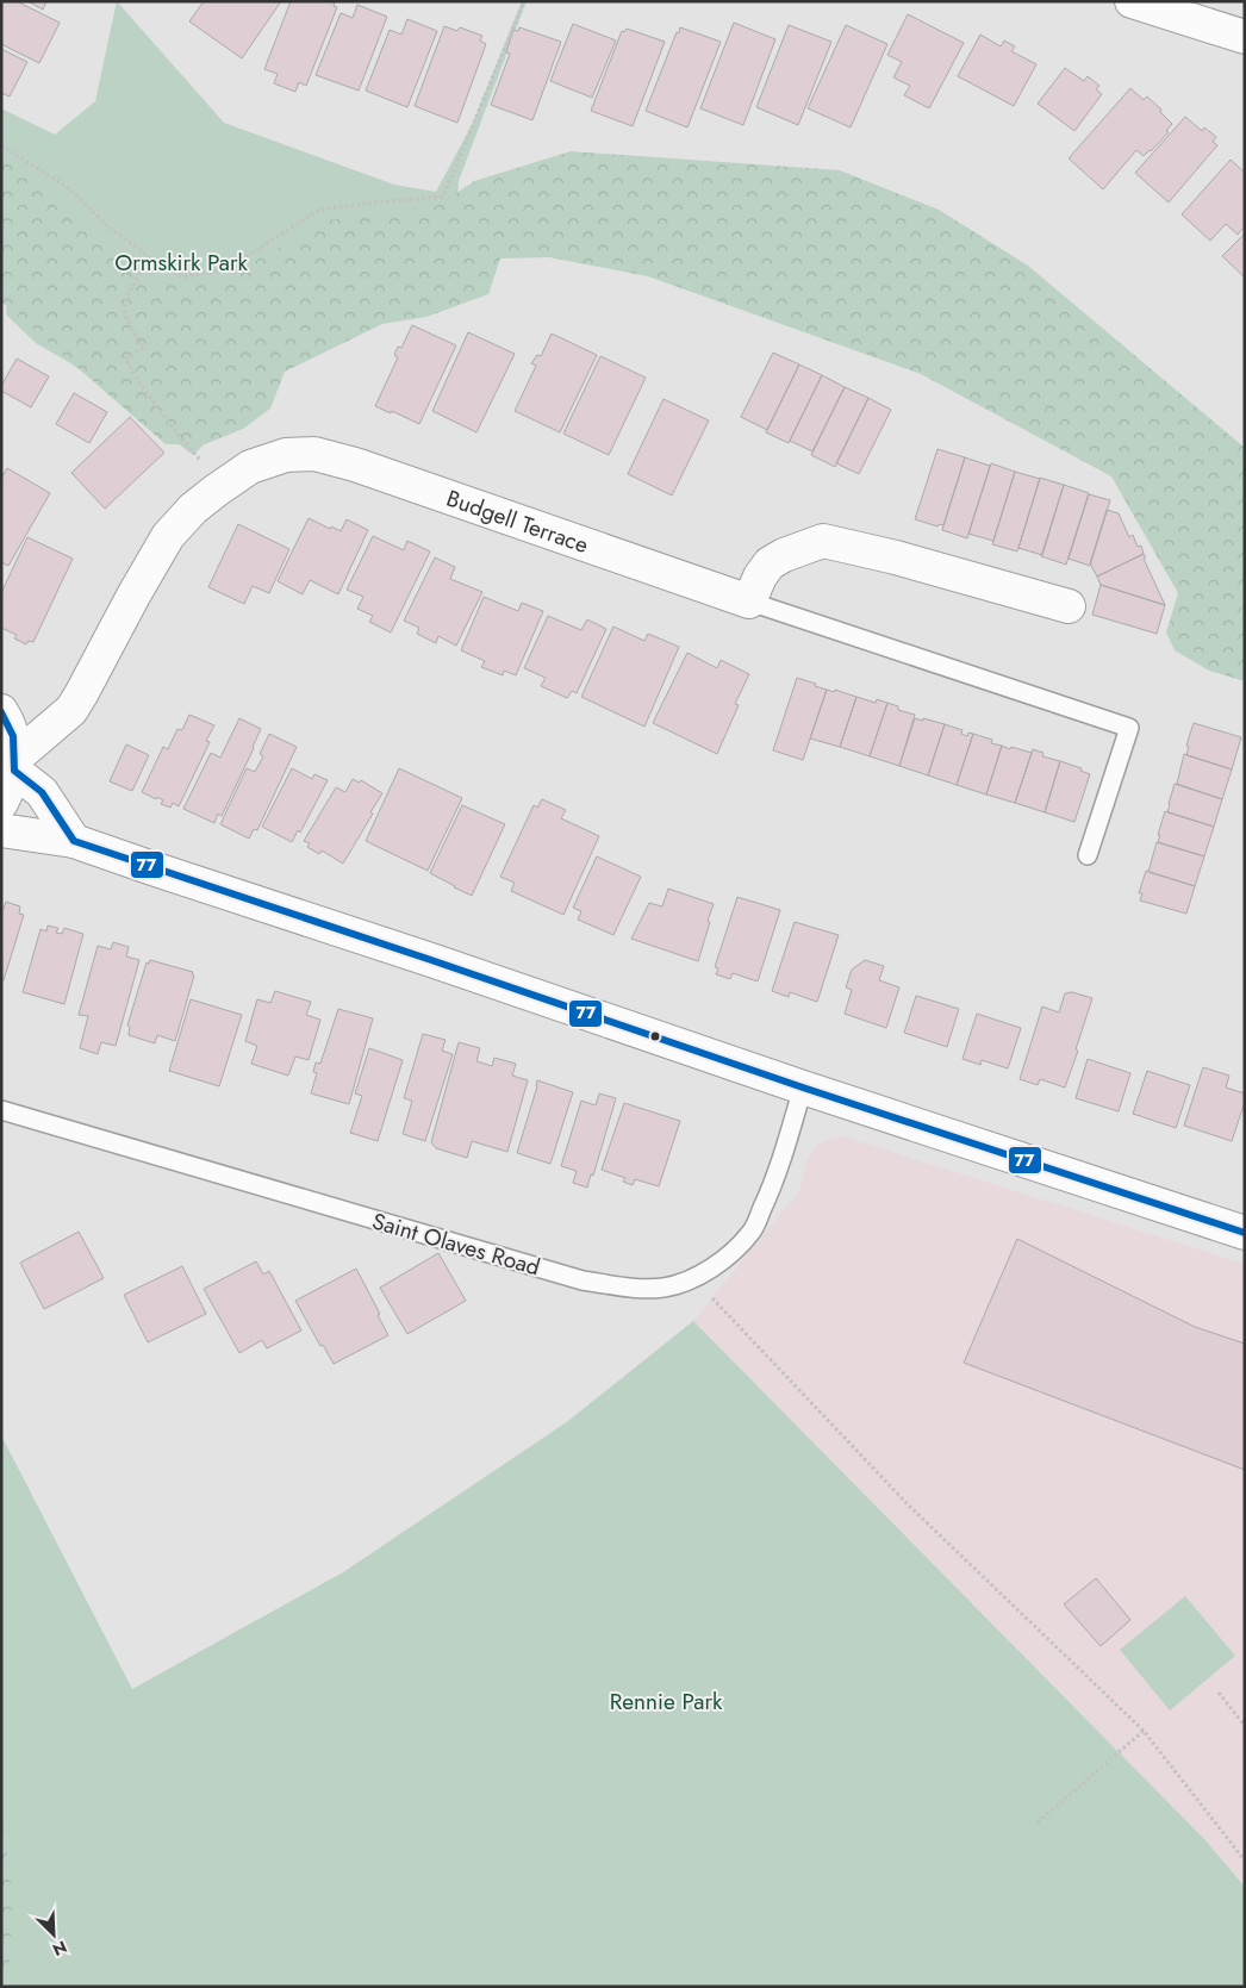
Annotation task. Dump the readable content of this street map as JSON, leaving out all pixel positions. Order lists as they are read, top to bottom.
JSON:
{
  "streets": {
    "street": ["Budgell Terrace"],
    "lane": ["Saint Olaves Road"]
  },
  "parks": ["Ormskirk Park", "Rennie Park"],
  "lines": ["transit line 77"],
  "north": "bottom right"
}
